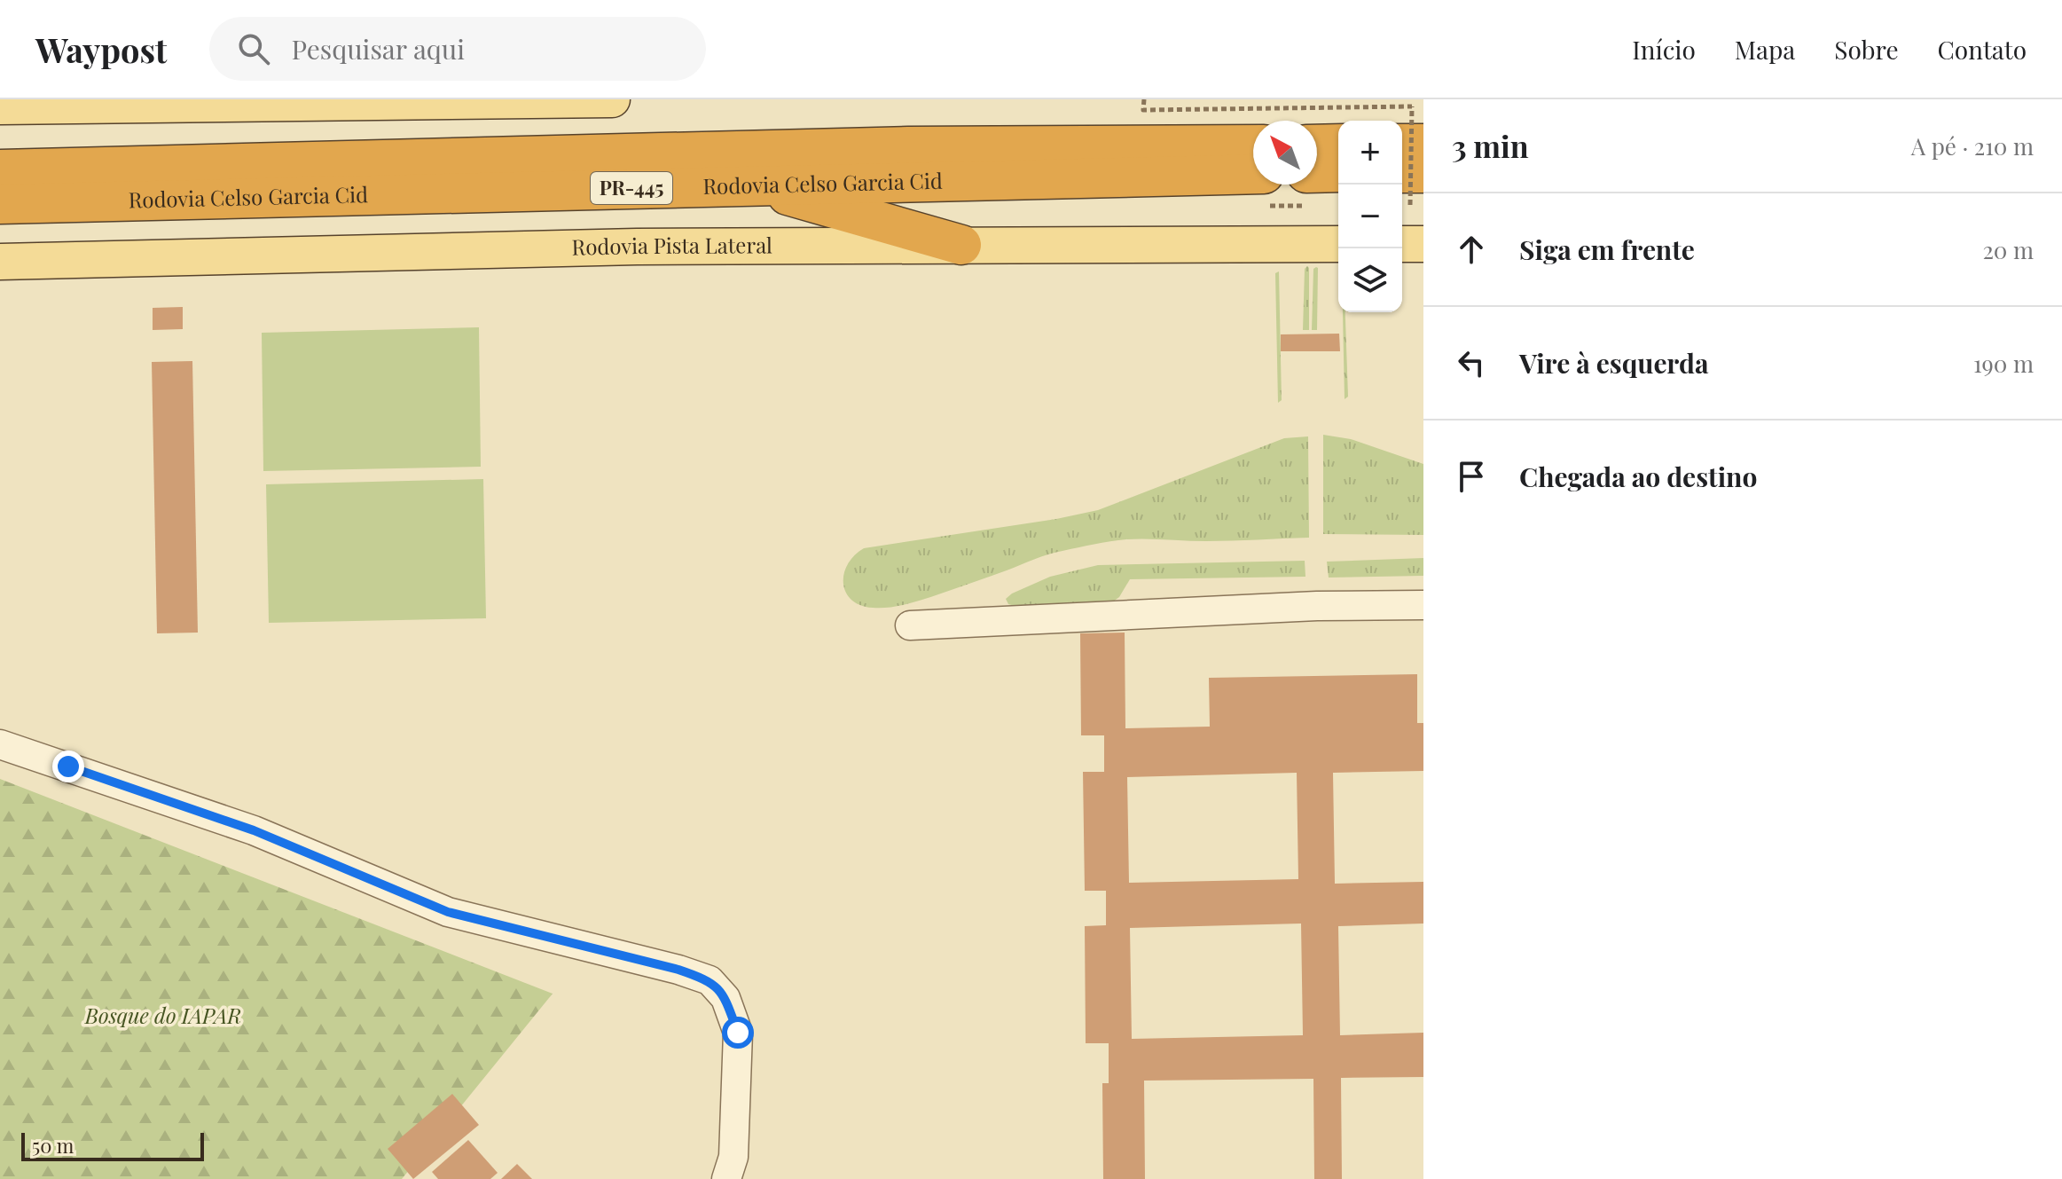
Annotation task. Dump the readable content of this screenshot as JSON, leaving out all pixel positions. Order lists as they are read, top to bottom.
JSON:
{
  "streets": {
    "highway": ["Rodovia Celso Garcia Cid", "PR-445"],
    "main road": ["Rodovia Pista Lateral"]
  },
  "parks": ["Bosque do IAPAR"],
  "scale_bar": "50 m",
  "north": "top left",
  "page": {
    "header": "Waypost",
    "search": "Pesquisar aqui",
    "nav": [
      "Início",
      "Mapa",
      "Sobre",
      "Contato"
    ],
    "heading": ["3 min", "A pé · 210 m"],
    "map_buttons": ["+", "−"],
    "list": [
      ["Siga em frente", "20 m"],
      ["Vire à esquerda", "190 m"],
      "Chegada ao destino"
    ],
    "scale": "50 m"
  }
}
